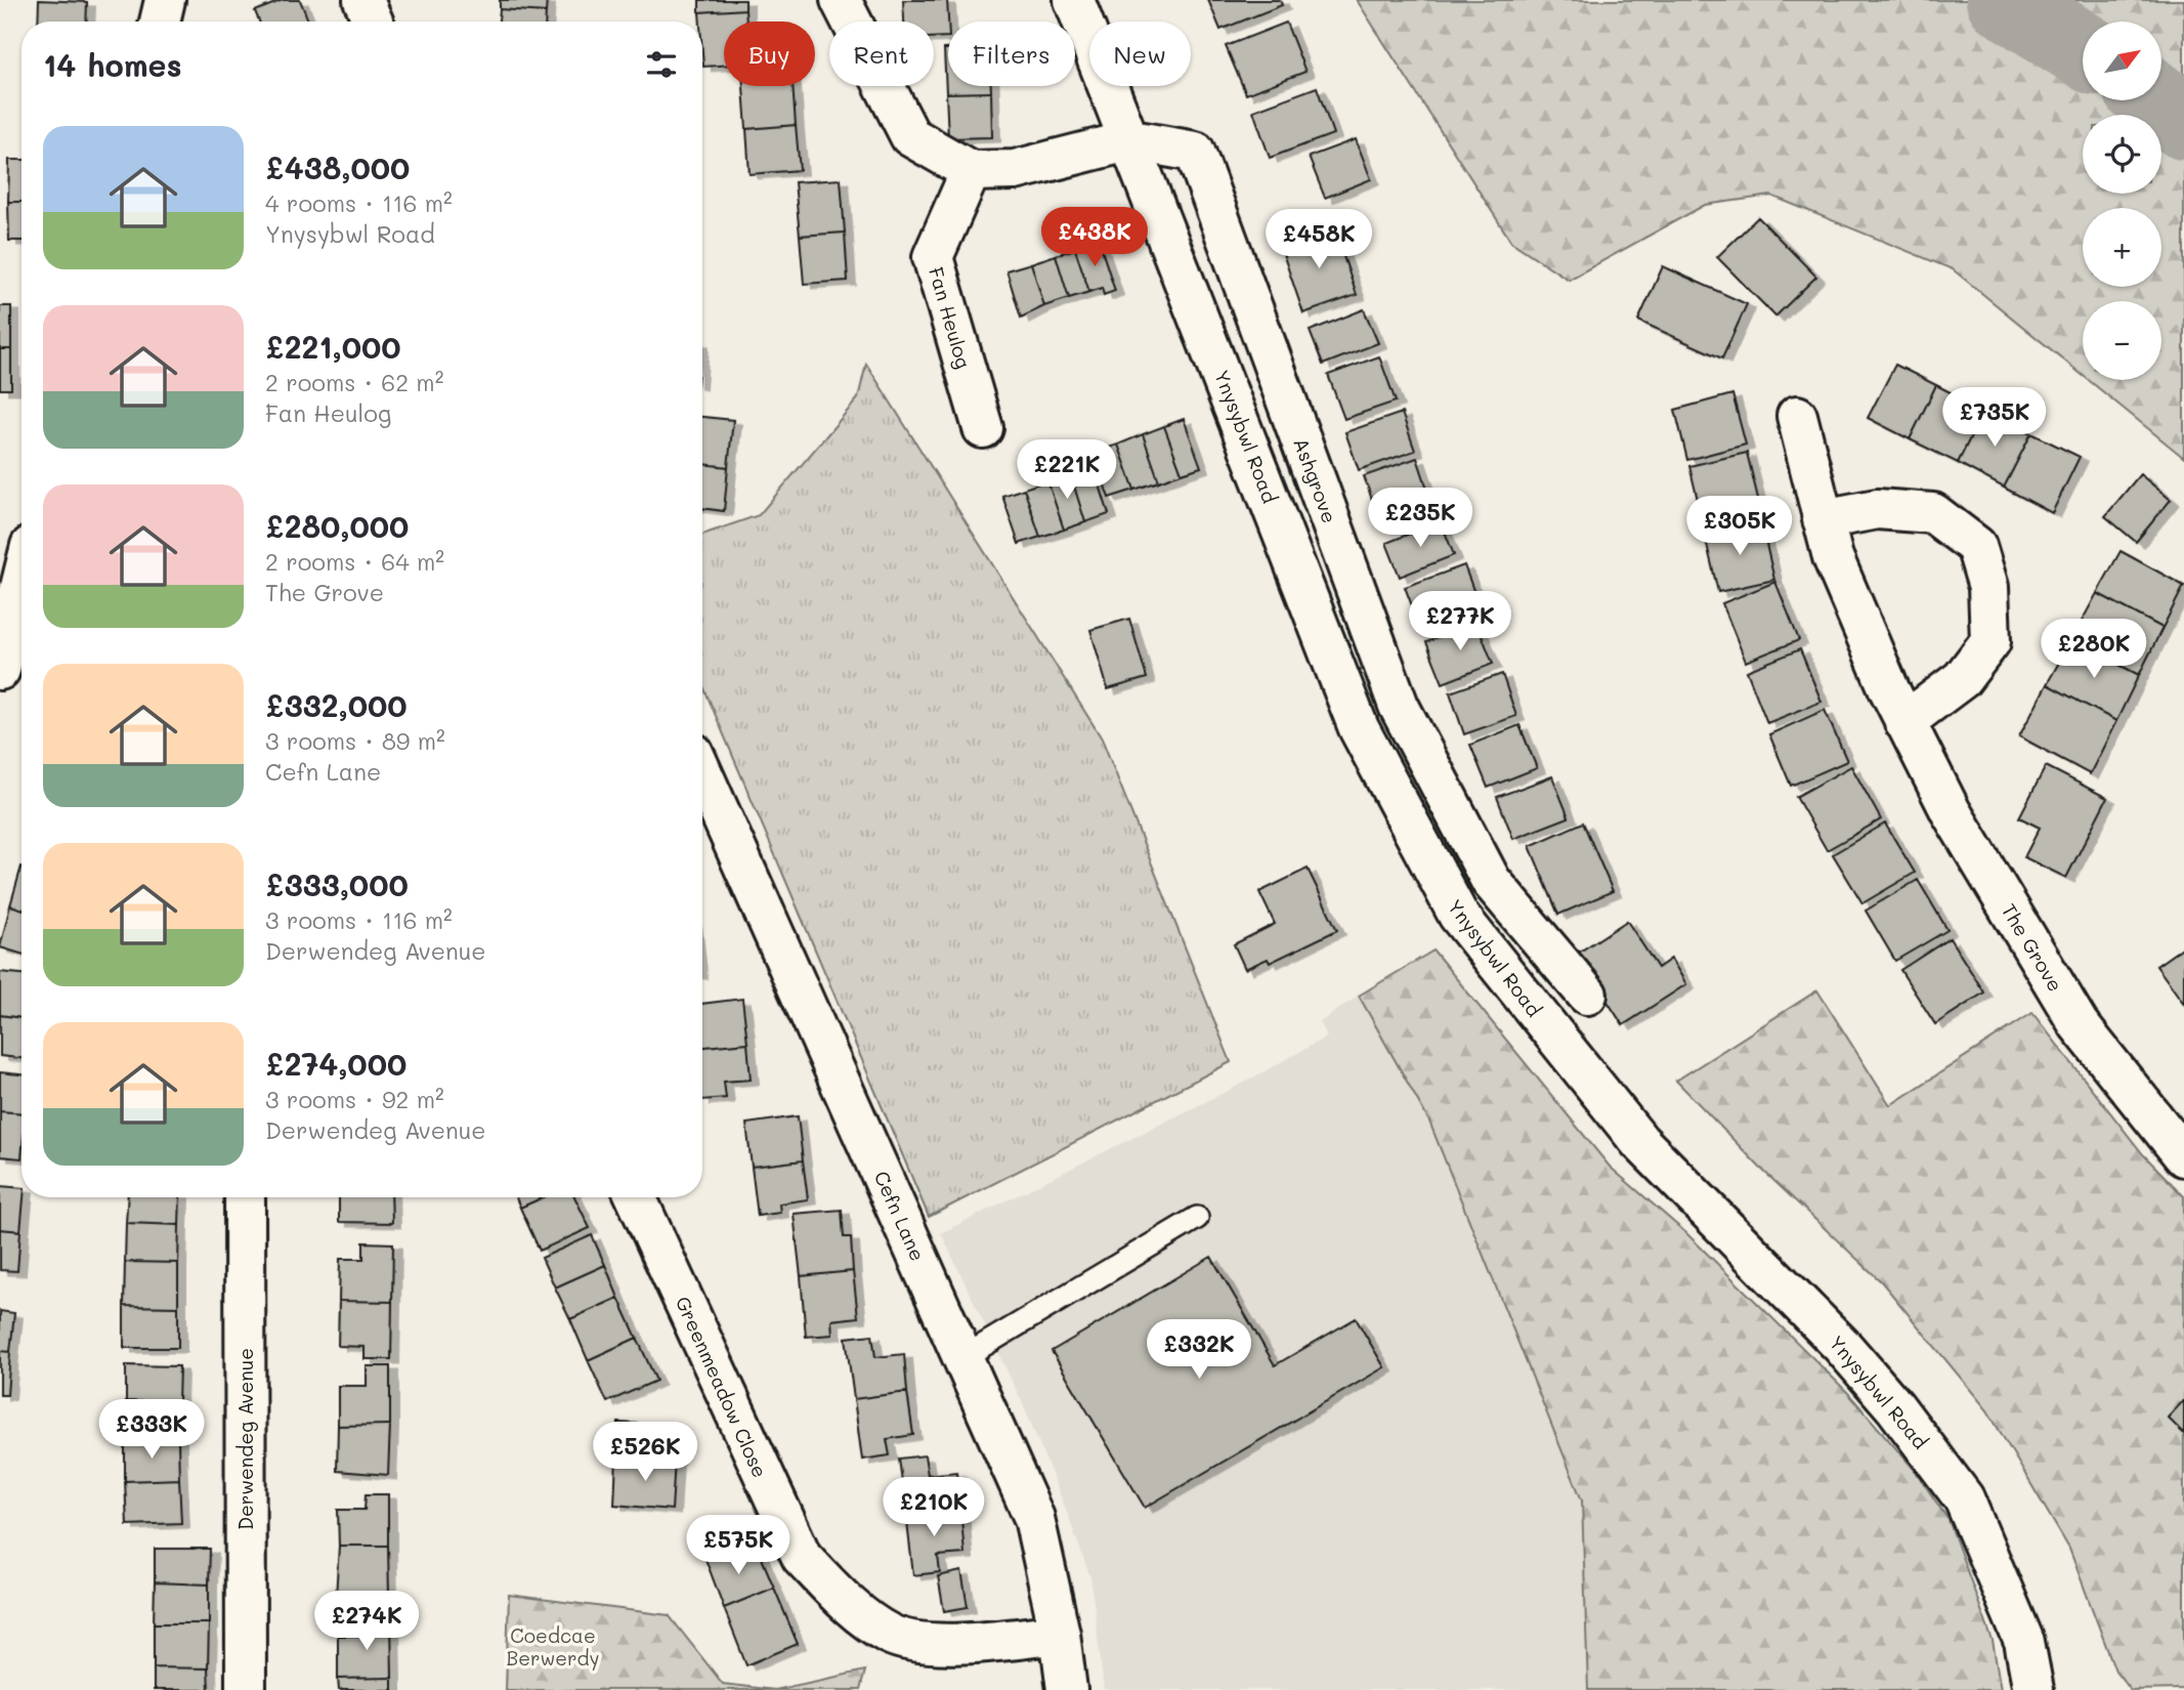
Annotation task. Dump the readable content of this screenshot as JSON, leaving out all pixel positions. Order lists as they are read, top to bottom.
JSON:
{
  "streets": {
    "street": [
      "Fan Heulog",
      "Ynysybwl Road",
      "Ashgrove",
      "The Grove",
      "Cefn Lane",
      "Greenmeadow Close",
      "Derwendeg Avenue"
    ]
  },
  "crossings": [
    ["Ynysybwl Road", "Ashgrove"],
    ["Cefn Lane", "Greenmeadow Close"]
  ],
  "parks": ["Coedcae Berwerdy"],
  "north": "top right",
  "page": {
    "map_buttons": ["+", "−"],
    "chip": [
      "Buy",
      "Rent",
      "Filters",
      "New"
    ],
    "heading": "14 homes",
    "list": [
      {
        "name": "£438,000",
        "note": "4 rooms · 116 m² · Ynysybwl Road"
      },
      {
        "name": "£221,000",
        "note": "2 rooms · 62 m² · Fan Heulog"
      },
      {
        "name": "£280,000",
        "note": "2 rooms · 64 m² · The Grove"
      },
      {
        "name": "£332,000",
        "note": "3 rooms · 89 m² · Cefn Lane"
      },
      {
        "name": "£333,000",
        "note": "3 rooms · 116 m² · Derwendeg Avenue"
      },
      {
        "name": "£274,000",
        "note": "3 rooms · 92 m² · Derwendeg Avenue"
      }
    ],
    "price": [
      "£438K",
      "£458K",
      "£735K",
      "£221K",
      "£235K",
      "£305K",
      "£277K",
      "£280K",
      "£332K",
      "£333K",
      "£526K",
      "£210K",
      "£575K",
      "£274K"
    ]
  }
}
